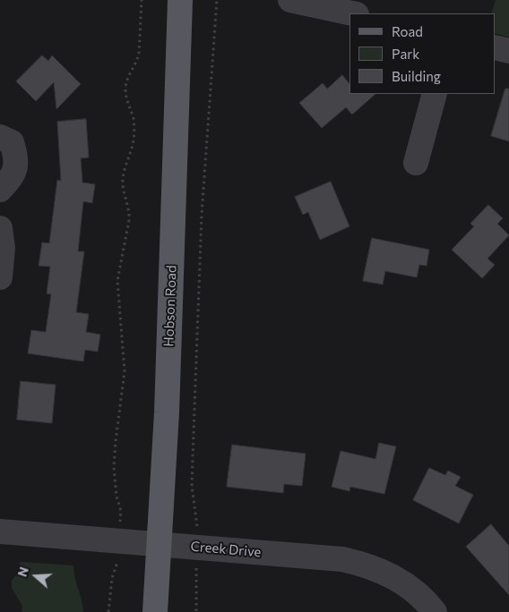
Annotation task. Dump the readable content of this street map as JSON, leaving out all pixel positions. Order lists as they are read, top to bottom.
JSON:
{
  "streets": {
    "main road": ["Hobson Road"],
    "street": ["Creek Drive"]
  },
  "crossings": [
    ["Hobson Road", "Creek Drive"]
  ],
  "legend": ["Road", "Park", "Building"],
  "north": "left"
}
